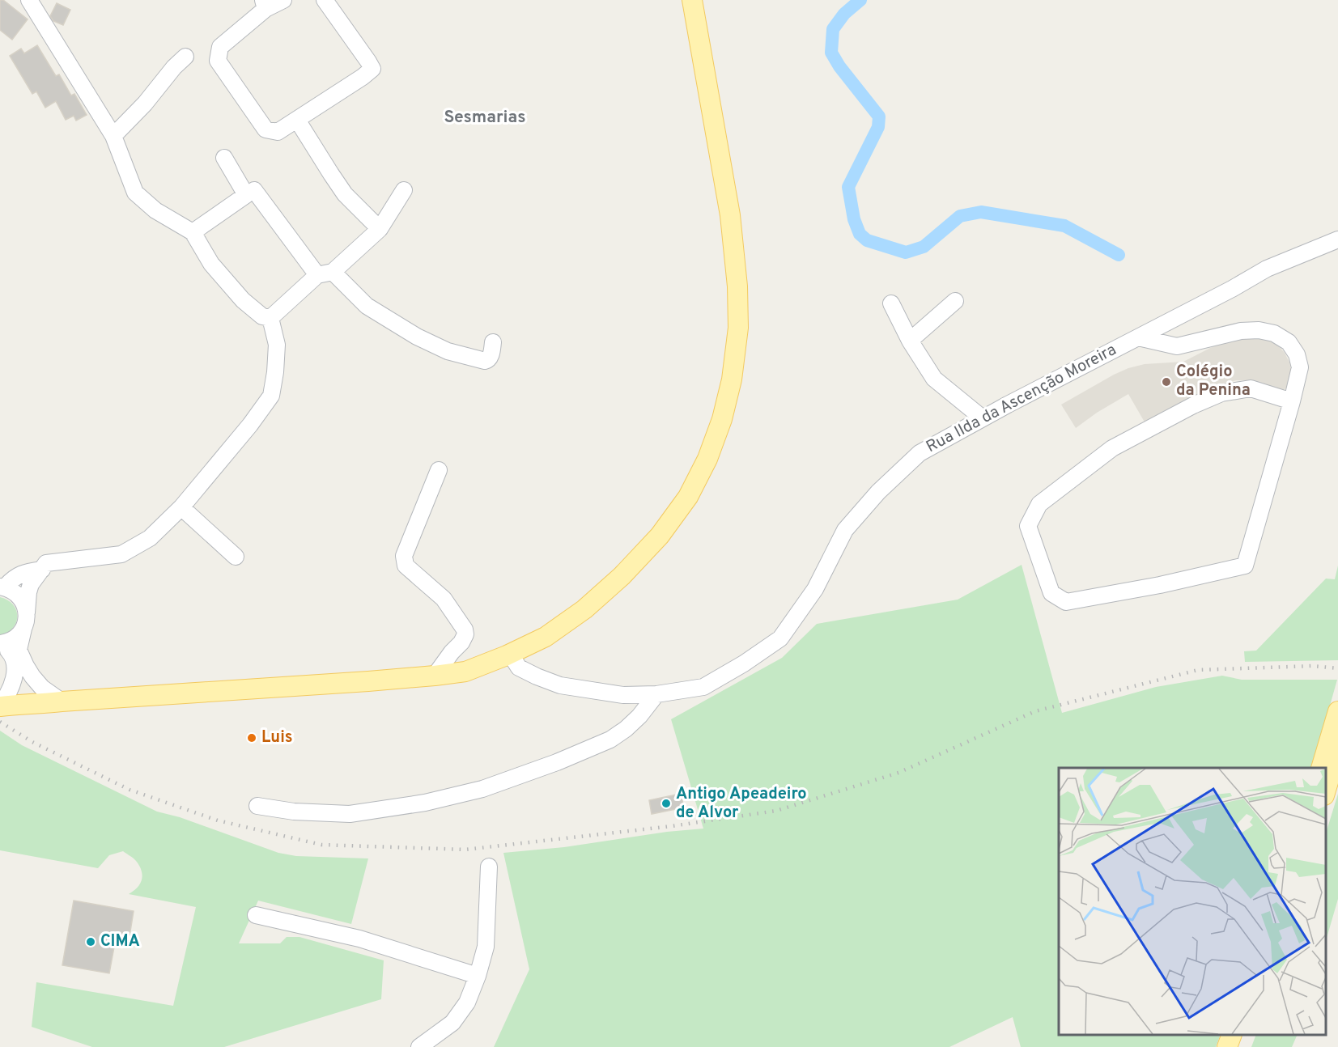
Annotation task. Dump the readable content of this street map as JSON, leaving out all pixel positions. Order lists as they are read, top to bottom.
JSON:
{
  "streets": {
    "street": ["Rua Ilda da Ascenção Moreira"]
  },
  "districts": ["Sesmarias"],
  "places": [
    "Colégio da Penina",
    "Luis",
    "Antigo Apeadeiro de Alvor",
    "CIMA"
  ]
}
